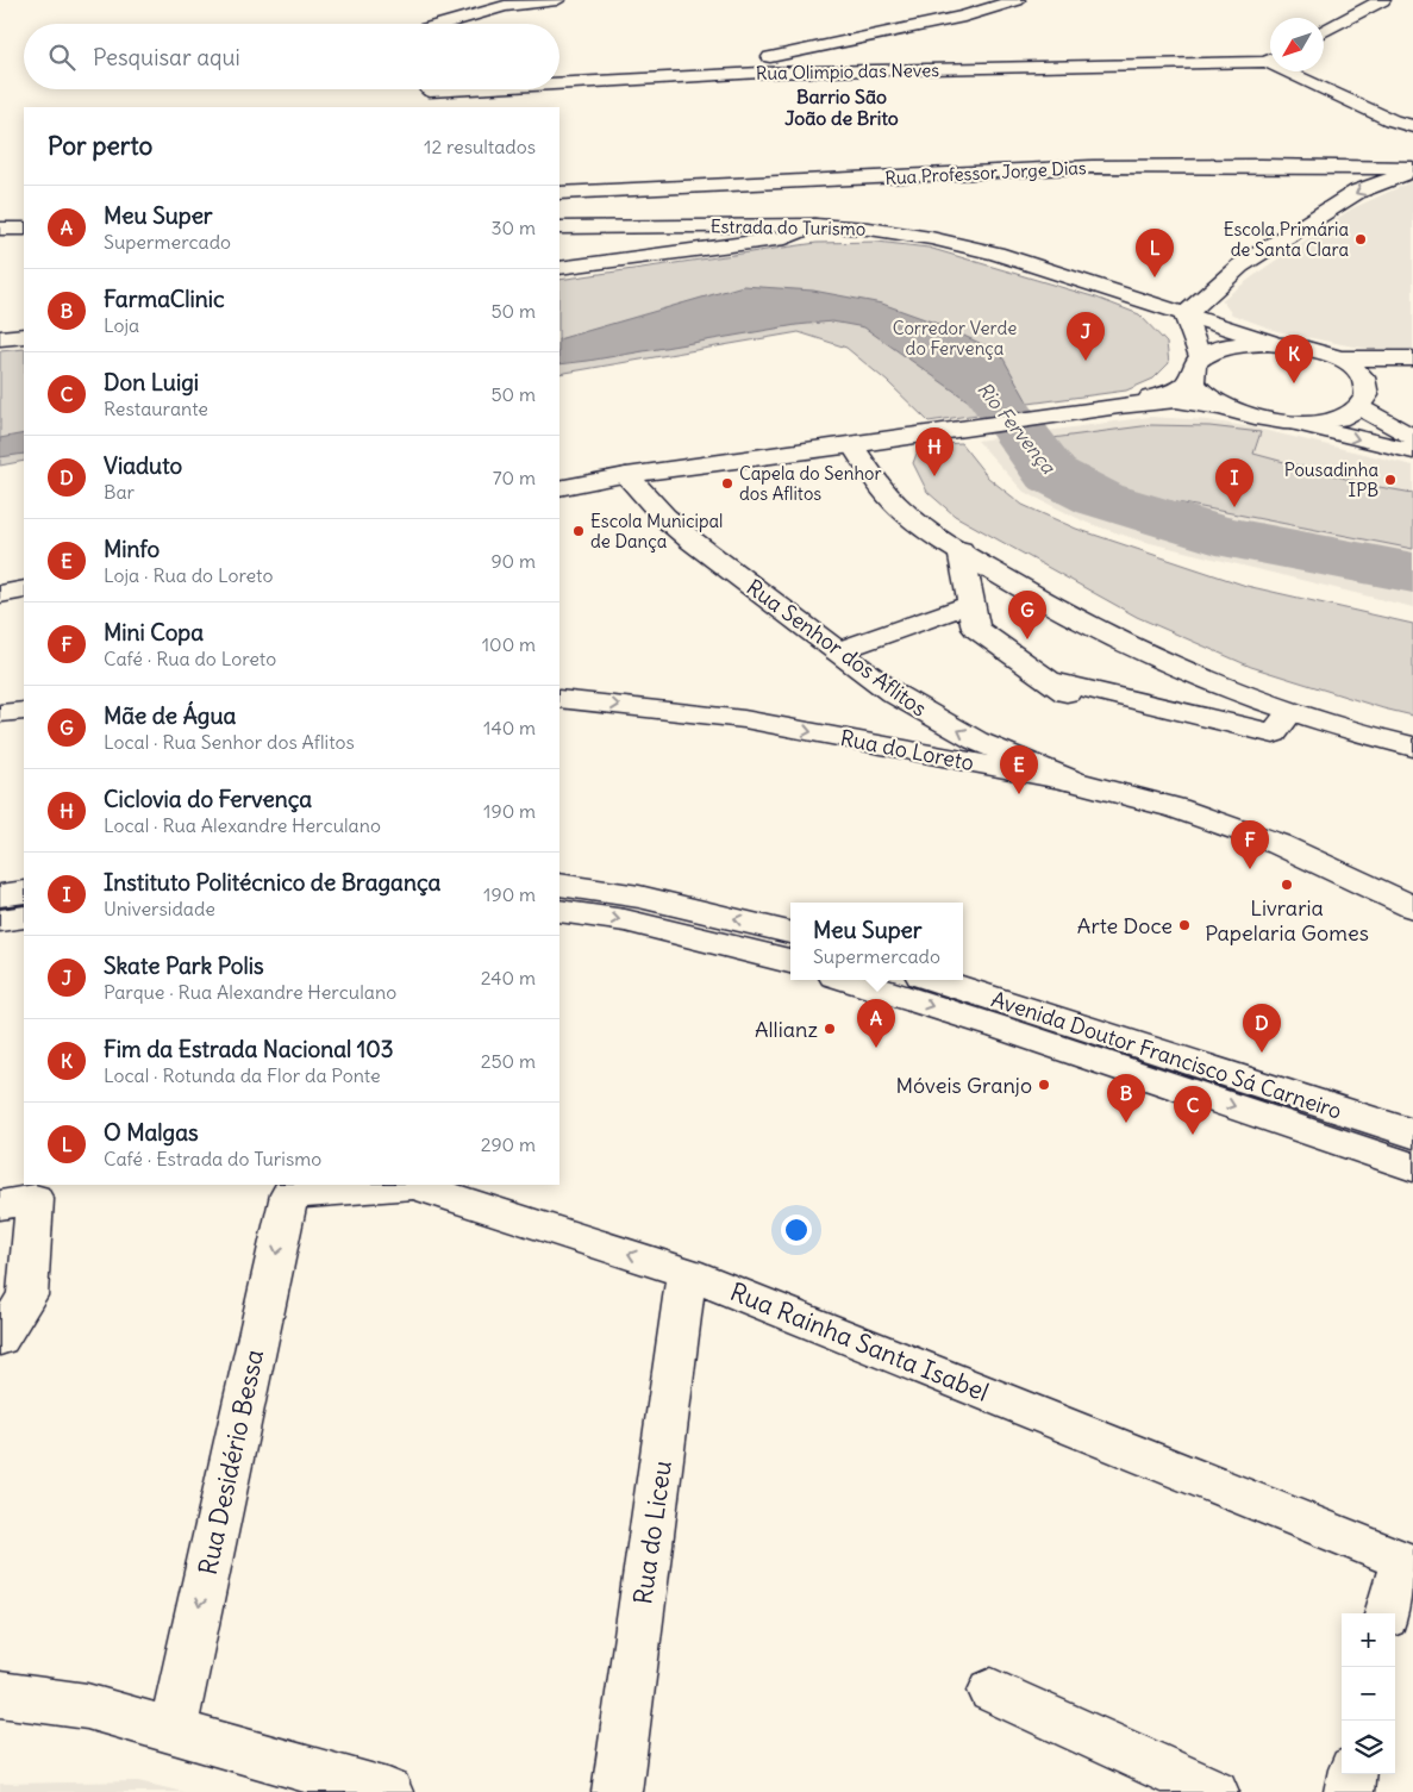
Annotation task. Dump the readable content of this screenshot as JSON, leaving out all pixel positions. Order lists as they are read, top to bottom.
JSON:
{
  "streets": {
    "street": [
      "Rua Olimpio das Neves",
      "Rua Professor Jorge Dias",
      "Estrada do Turismo",
      "Rua Senhor dos Aflitos",
      "Rua do Loreto",
      "Avenida Doutor Francisco Sá Carneiro",
      "Rua Rainha Santa Isabel",
      "Rua Desidério Bessa",
      "Rua do Liceu"
    ]
  },
  "crossings": [
    ["Rua Senhor dos Aflitos", "Rua do Loreto"],
    ["Rua Rainha Santa Isabel", "Rua Desidério Bessa"],
    ["Rua Rainha Santa Isabel", "Rua do Liceu"]
  ],
  "one_way": ["Rua Desidério Bessa"],
  "districts": ["Barrio São João de Brito"],
  "water": ["Rio Fervença"],
  "parks": ["Corredor Verde do Fervença"],
  "places": [
    "Escola Primária de Santa Clara",
    "Pousadinha IPB",
    "Capela do Senhor dos Aflitos",
    "Escola Municipal de Dança",
    "Livraria Papelaria Gomes",
    "Arte Doce",
    "Allianz",
    "Móveis Granjo"
  ],
  "north": "bottom left",
  "page": {
    "search": "Pesquisar aqui",
    "heading": ["Por perto", "12 resultados"],
    "list": [
      {
        "mark": "A",
        "name": "Meu Super",
        "note": "Supermercado",
        "value": "30 m"
      },
      {
        "mark": "B",
        "name": "FarmaClinic",
        "note": "Loja",
        "value": "50 m"
      },
      {
        "mark": "C",
        "name": "Don Luigi",
        "note": "Restaurante",
        "value": "50 m"
      },
      {
        "mark": "D",
        "name": "Viaduto",
        "note": "Bar",
        "value": "70 m"
      },
      {
        "mark": "E",
        "name": "Minfo",
        "note": "Loja · Rua do Loreto",
        "value": "90 m"
      },
      {
        "mark": "F",
        "name": "Mini Copa",
        "note": "Café · Rua do Loreto",
        "value": "100 m"
      },
      {
        "mark": "G",
        "name": "Mãe de Água",
        "note": "Local · Rua Senhor dos Aflitos",
        "value": "140 m"
      },
      {
        "mark": "H",
        "name": "Ciclovia do Fervença",
        "note": "Local · Rua Alexandre Herculano",
        "value": "190 m"
      },
      {
        "mark": "I",
        "name": "Instituto Politécnico de Bragança",
        "note": "Universidade",
        "value": "190 m"
      },
      {
        "mark": "J",
        "name": "Skate Park Polis",
        "note": "Parque · Rua Alexandre Herculano",
        "value": "240 m"
      },
      {
        "mark": "K",
        "name": "Fim da Estrada Nacional 103",
        "note": "Local · Rotunda da Flor da Ponte",
        "value": "250 m"
      },
      {
        "mark": "L",
        "name": "O Malgas",
        "note": "Café · Estrada do Turismo",
        "value": "290 m"
      }
    ],
    "pins": [
      "L",
      "J",
      "K",
      "H",
      "I",
      "G",
      "E",
      "F",
      "A",
      "D",
      "B",
      "C"
    ],
    "popup": ["Meu Super", "Supermercado"],
    "map_buttons": ["+", "−"]
  }
}
